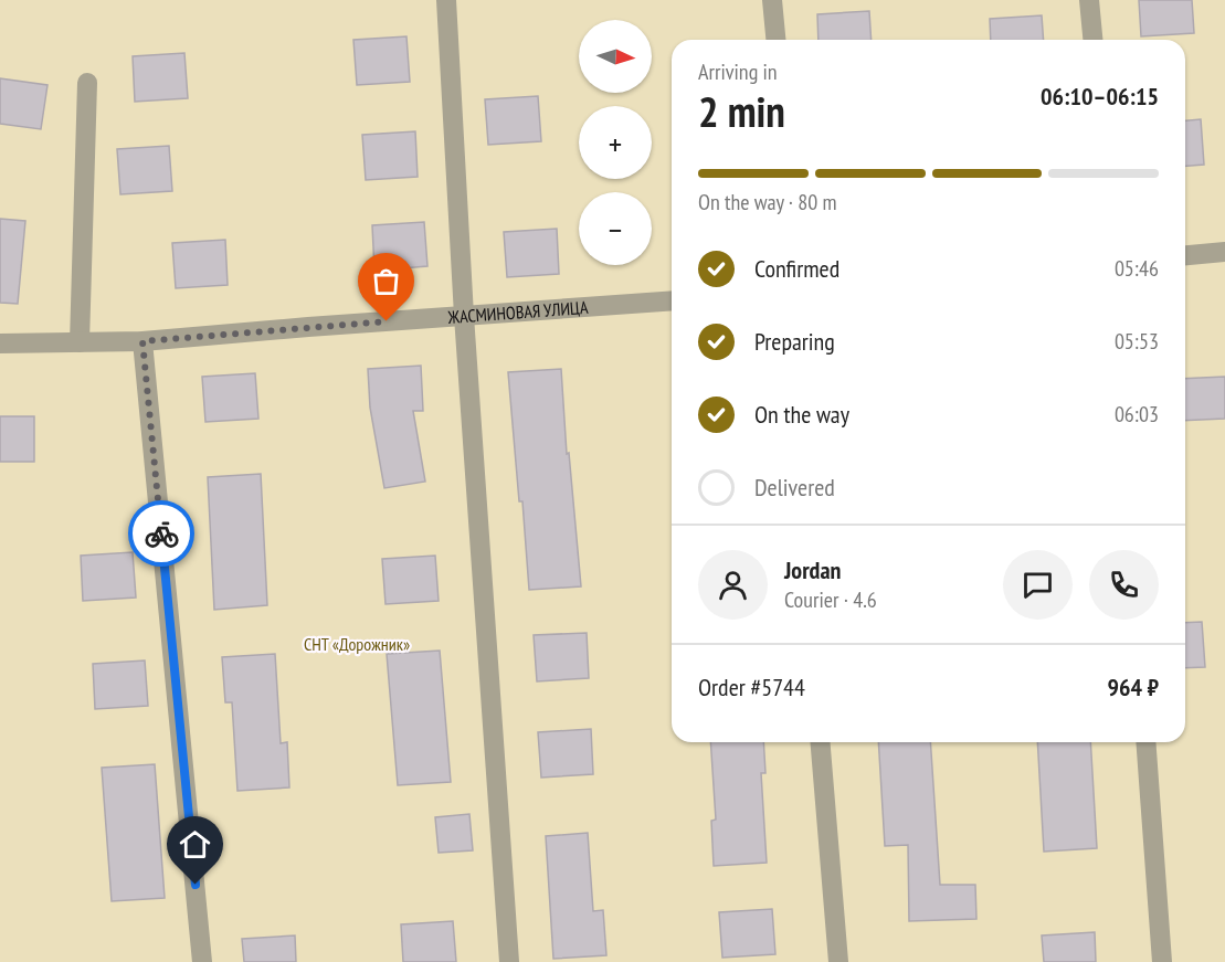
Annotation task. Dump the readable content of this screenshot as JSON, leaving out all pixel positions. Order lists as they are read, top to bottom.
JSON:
{
  "streets": {
    "street": ["ЖАСМИНОВАЯ УЛИЦА"]
  },
  "parks": ["СНТ «Дорожник»"],
  "north": "right",
  "page": {
    "map_buttons": ["+", "−"],
    "heading": ["2 min", "Arriving in", "06:10–06:15"],
    "panel": [
      "Jordan",
      "Courier · 4.6",
      "Order #5744",
      "964 ₽"
    ],
    "bar": "On the way · 80 m",
    "list": [
      ["Confirmed", "05:46"],
      ["Preparing", "05:53"],
      ["On the way", "06:03"],
      "Delivered"
    ]
  }
}
